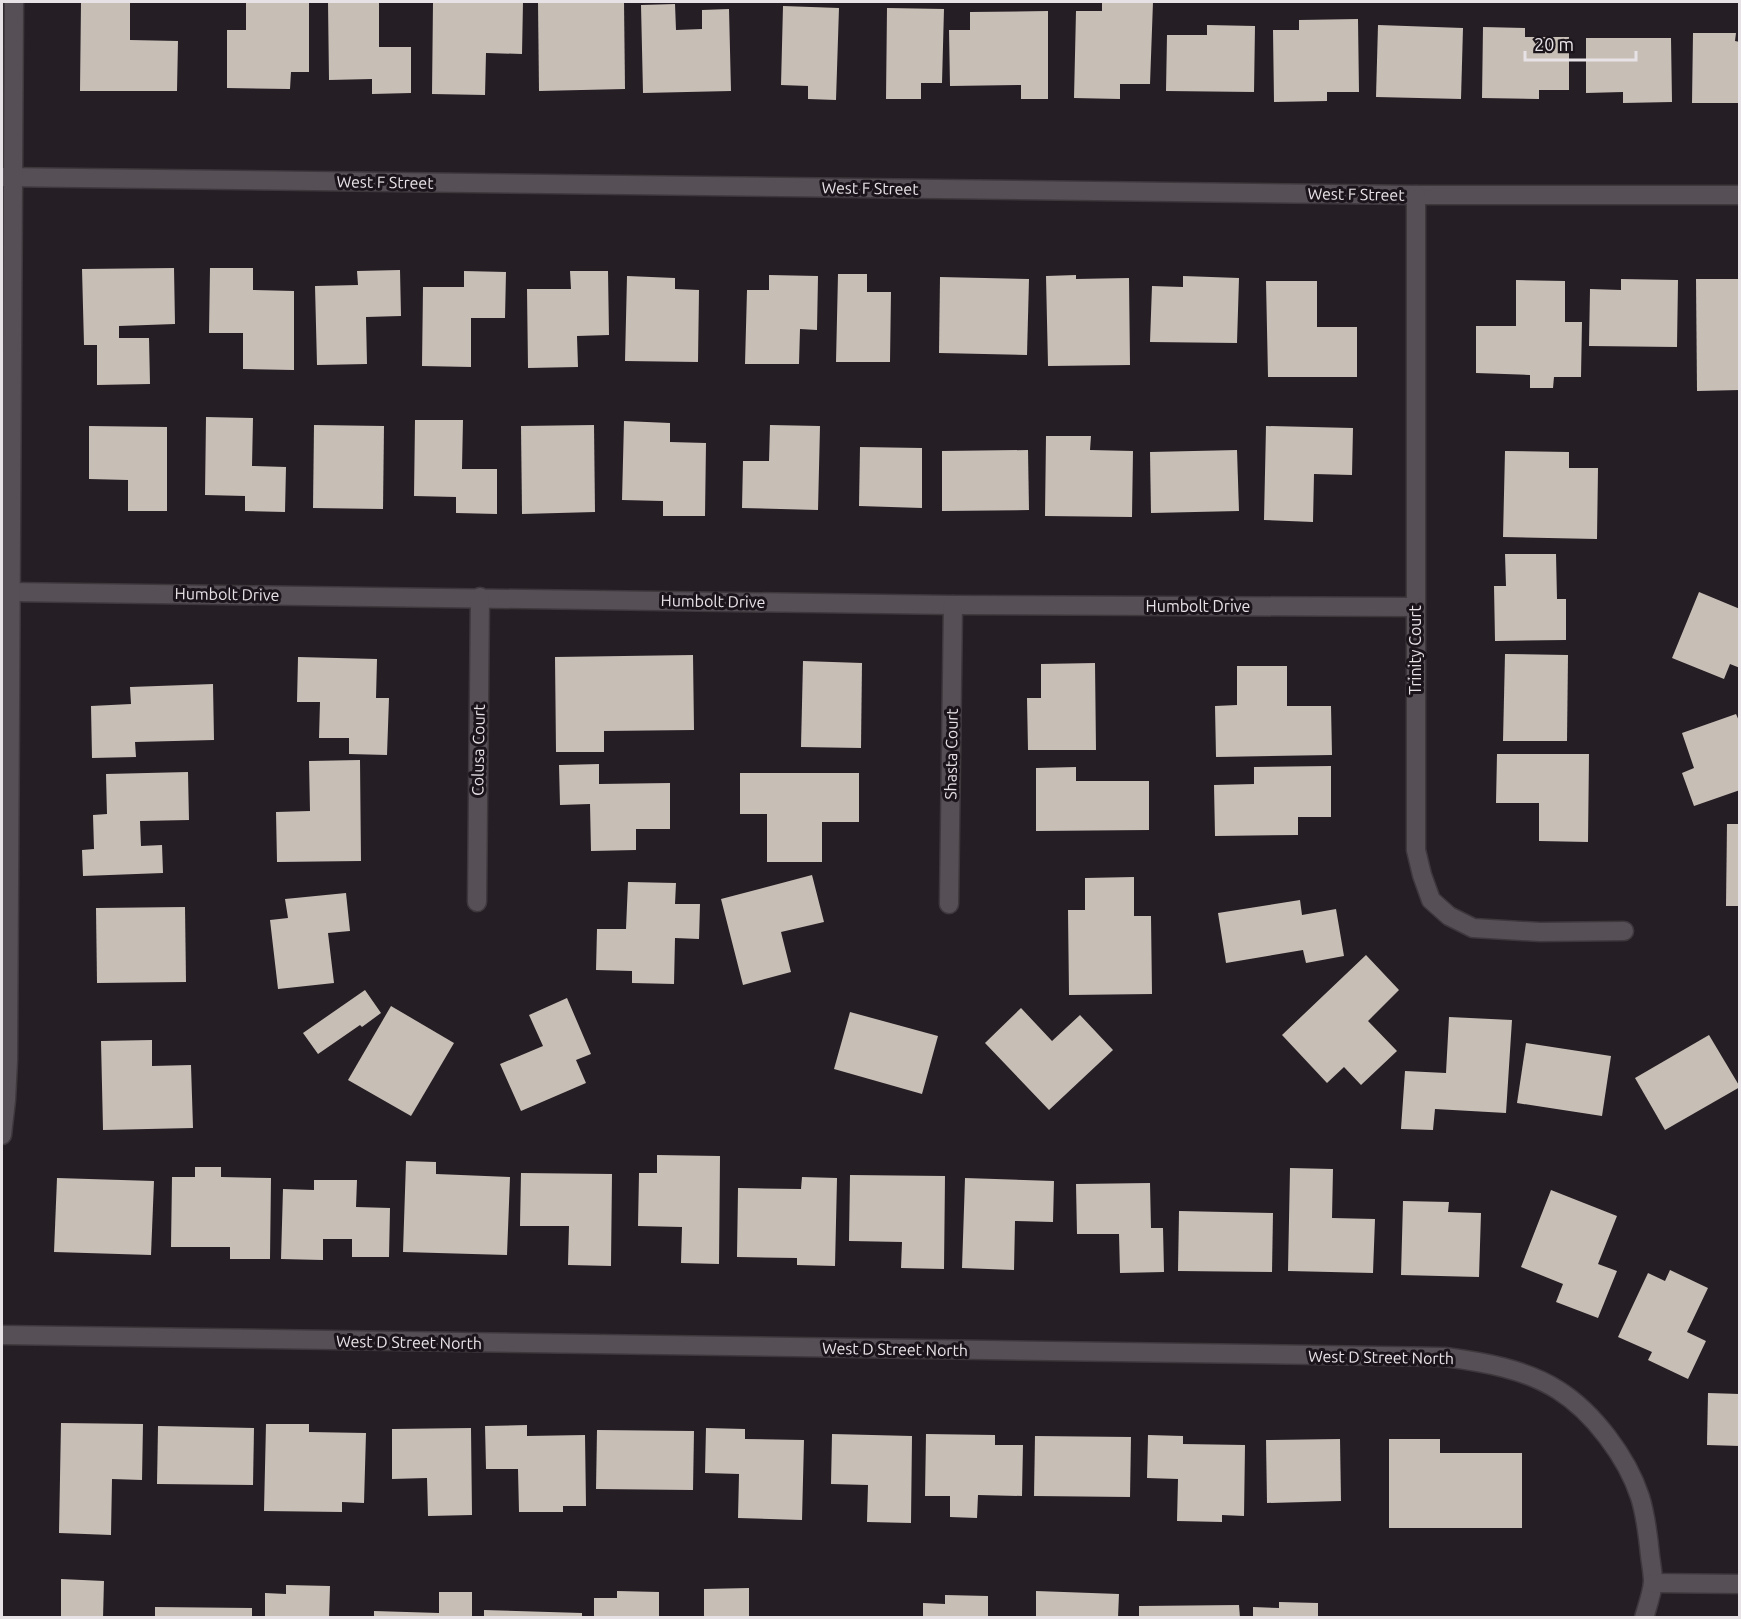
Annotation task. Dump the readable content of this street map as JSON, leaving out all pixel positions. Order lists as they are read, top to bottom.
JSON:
{
  "streets": {
    "street": [
      "West F Street",
      "Humbolt Drive",
      "Trinity Court",
      "Colusa Court",
      "Shasta Court",
      "West D Street North"
    ]
  },
  "crossings": [
    ["West F Street", "Trinity Court"],
    ["Humbolt Drive", "Trinity Court"],
    ["Humbolt Drive", "Colusa Court"],
    ["Humbolt Drive", "Shasta Court"]
  ],
  "scale_bar": "20 m"
}
